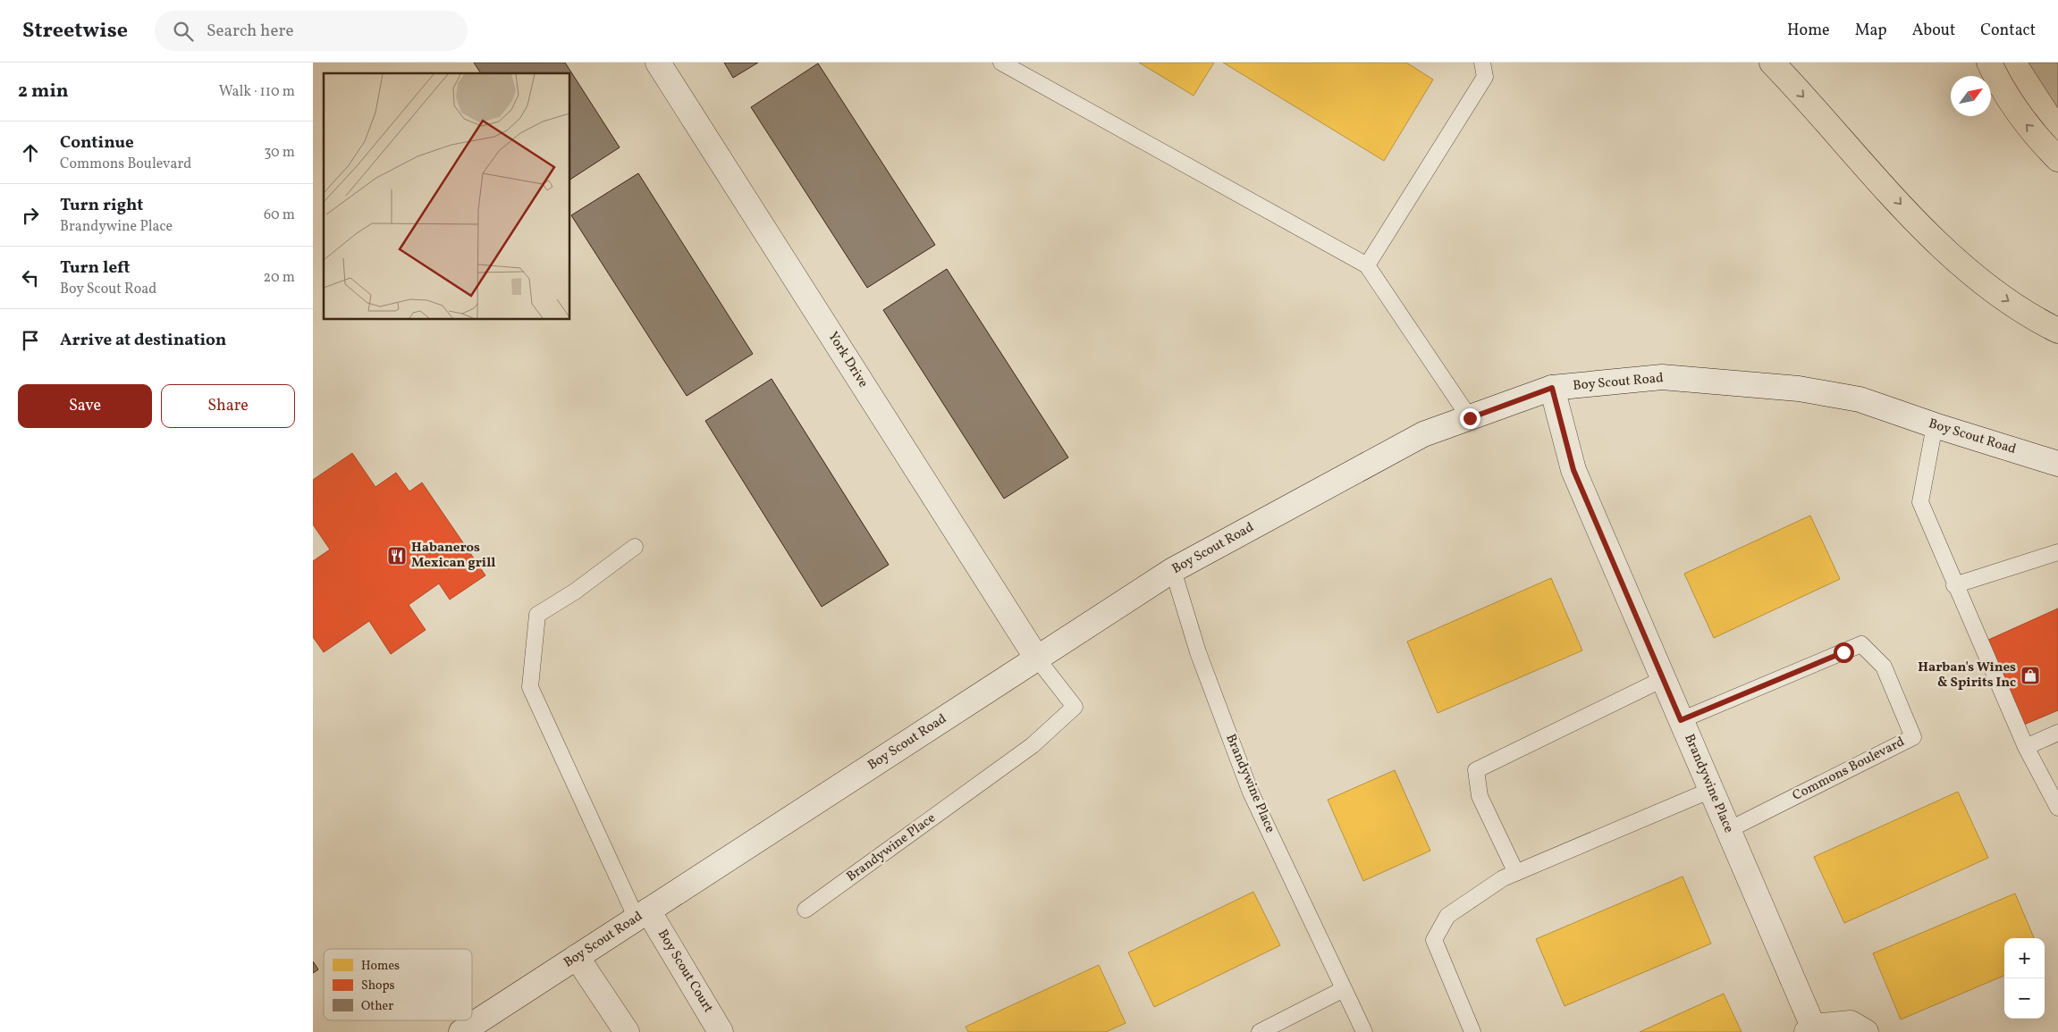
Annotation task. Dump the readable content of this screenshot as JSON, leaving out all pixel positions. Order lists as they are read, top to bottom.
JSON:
{
  "streets": {
    "street": [
      "York Drive",
      "Boy Scout Road",
      "Brandywine Place",
      "Boy Scout Court"
    ],
    "lane": ["Commons Boulevard"]
  },
  "crossings": [
    ["York Drive", "Boy Scout Road"],
    ["York Drive", "Brandywine Place"],
    ["Boy Scout Road", "Brandywine Place"],
    ["Boy Scout Road", "Boy Scout Court"],
    ["Commons Boulevard", "Brandywine Place"]
  ],
  "places": {
    "restaurant": ["Habaneros Mexican grill"],
    "shop": ["Harban's Wines & Spirits Inc"]
  },
  "legend": ["Homes", "Shops", "Other"],
  "north": "top right",
  "page": {
    "header": "Streetwise",
    "search": "Search here",
    "nav": [
      "Home",
      "Map",
      "About",
      "Contact"
    ],
    "heading": ["2 min", "Walk · 110 m"],
    "list": [
      ["Continue", "Commons Boulevard", "30 m"],
      ["Turn right", "Brandywine Place", "60 m"],
      ["Turn left", "Boy Scout Road", "20 m"],
      "Arrive at destination"
    ],
    "buttons": ["Save", "Share"],
    "map_buttons": ["+", "−"]
  }
}
